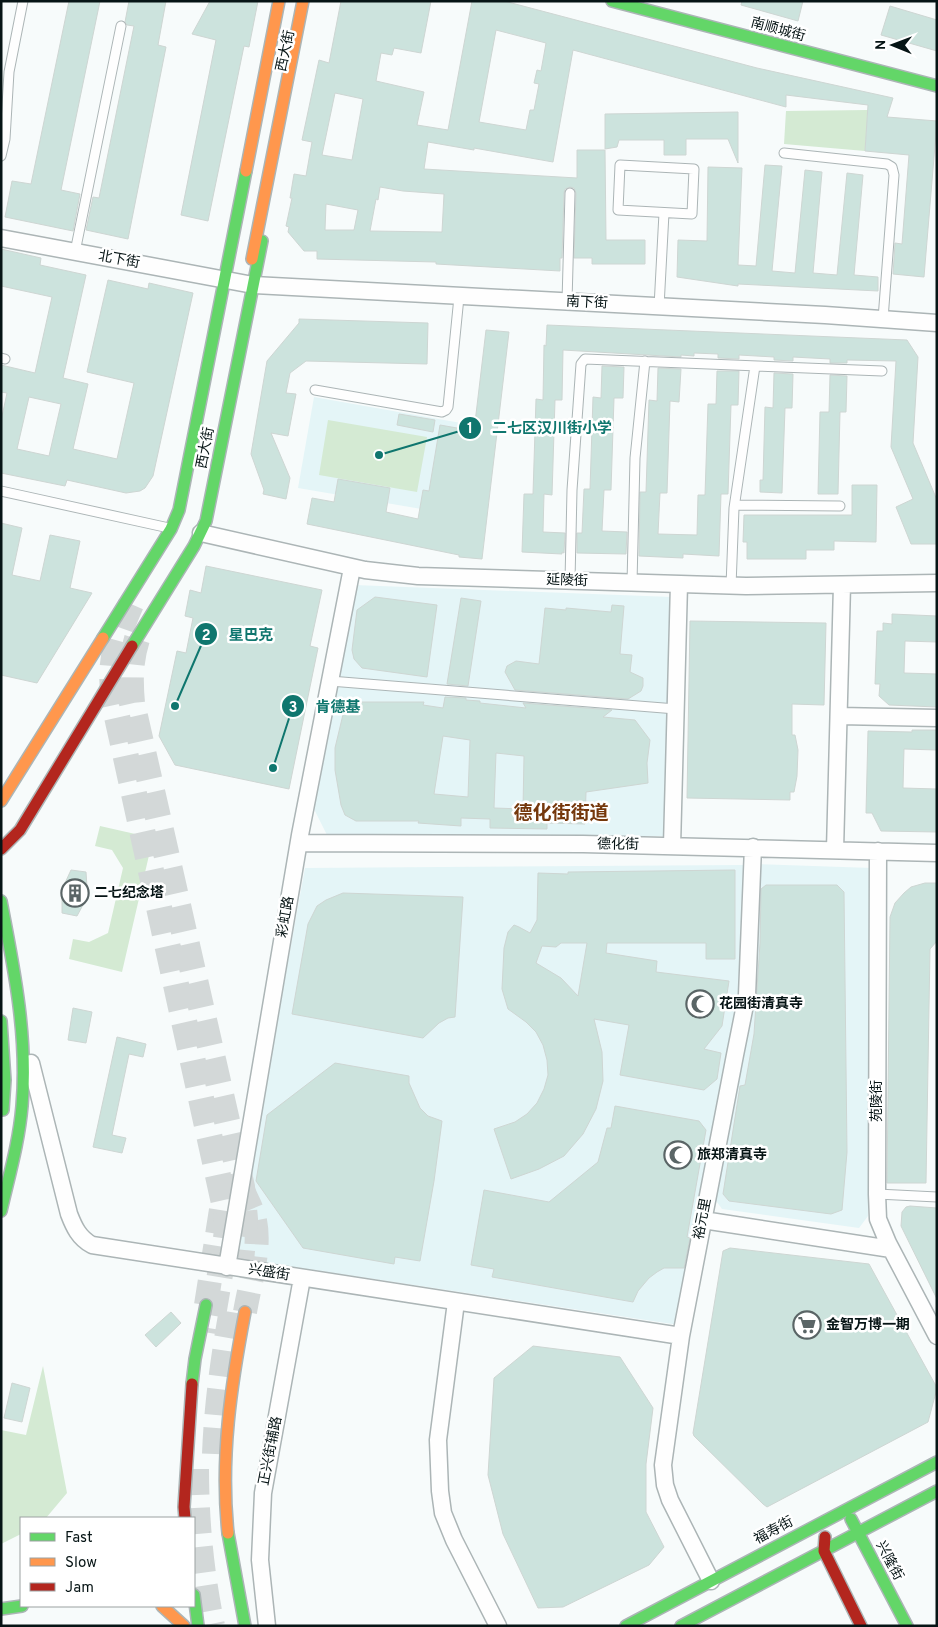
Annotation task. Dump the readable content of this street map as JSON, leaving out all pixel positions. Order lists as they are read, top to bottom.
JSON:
{
  "streets": {
    "street": [
      "南顺城街",
      "西大街",
      "北下街",
      "南下街",
      "延陵街",
      "德化街",
      "彩虹路",
      "苑陵街",
      "裕元里",
      "兴盛街",
      "正兴街辅路",
      "福寿街",
      "兴隆街"
    ]
  },
  "crossings": [
    ["西大街", "北下街"],
    ["西大街", "南下街"],
    ["西大街", "延陵街"],
    ["北下街", "南下街"],
    ["延陵街", "彩虹路"],
    ["德化街", "彩虹路"],
    ["德化街", "苑陵街"],
    ["德化街", "裕元里"],
    ["彩虹路", "兴盛街"],
    ["裕元里", "兴盛街"],
    ["裕元里", "福寿街"],
    ["兴盛街", "正兴街辅路"],
    ["福寿街", "兴隆街"]
  ],
  "districts": ["德化街街道"],
  "places": {
    "other": ["二七区汉川街小学", "星巴克", "肯德基"],
    "building": ["二七纪念塔"],
    "mosque": ["花园街清真寺", "旅郑清真寺"],
    "supermarket": ["金智万博一期"]
  },
  "legend": ["Fast", "Slow", "Jam"],
  "north": "left"
}
